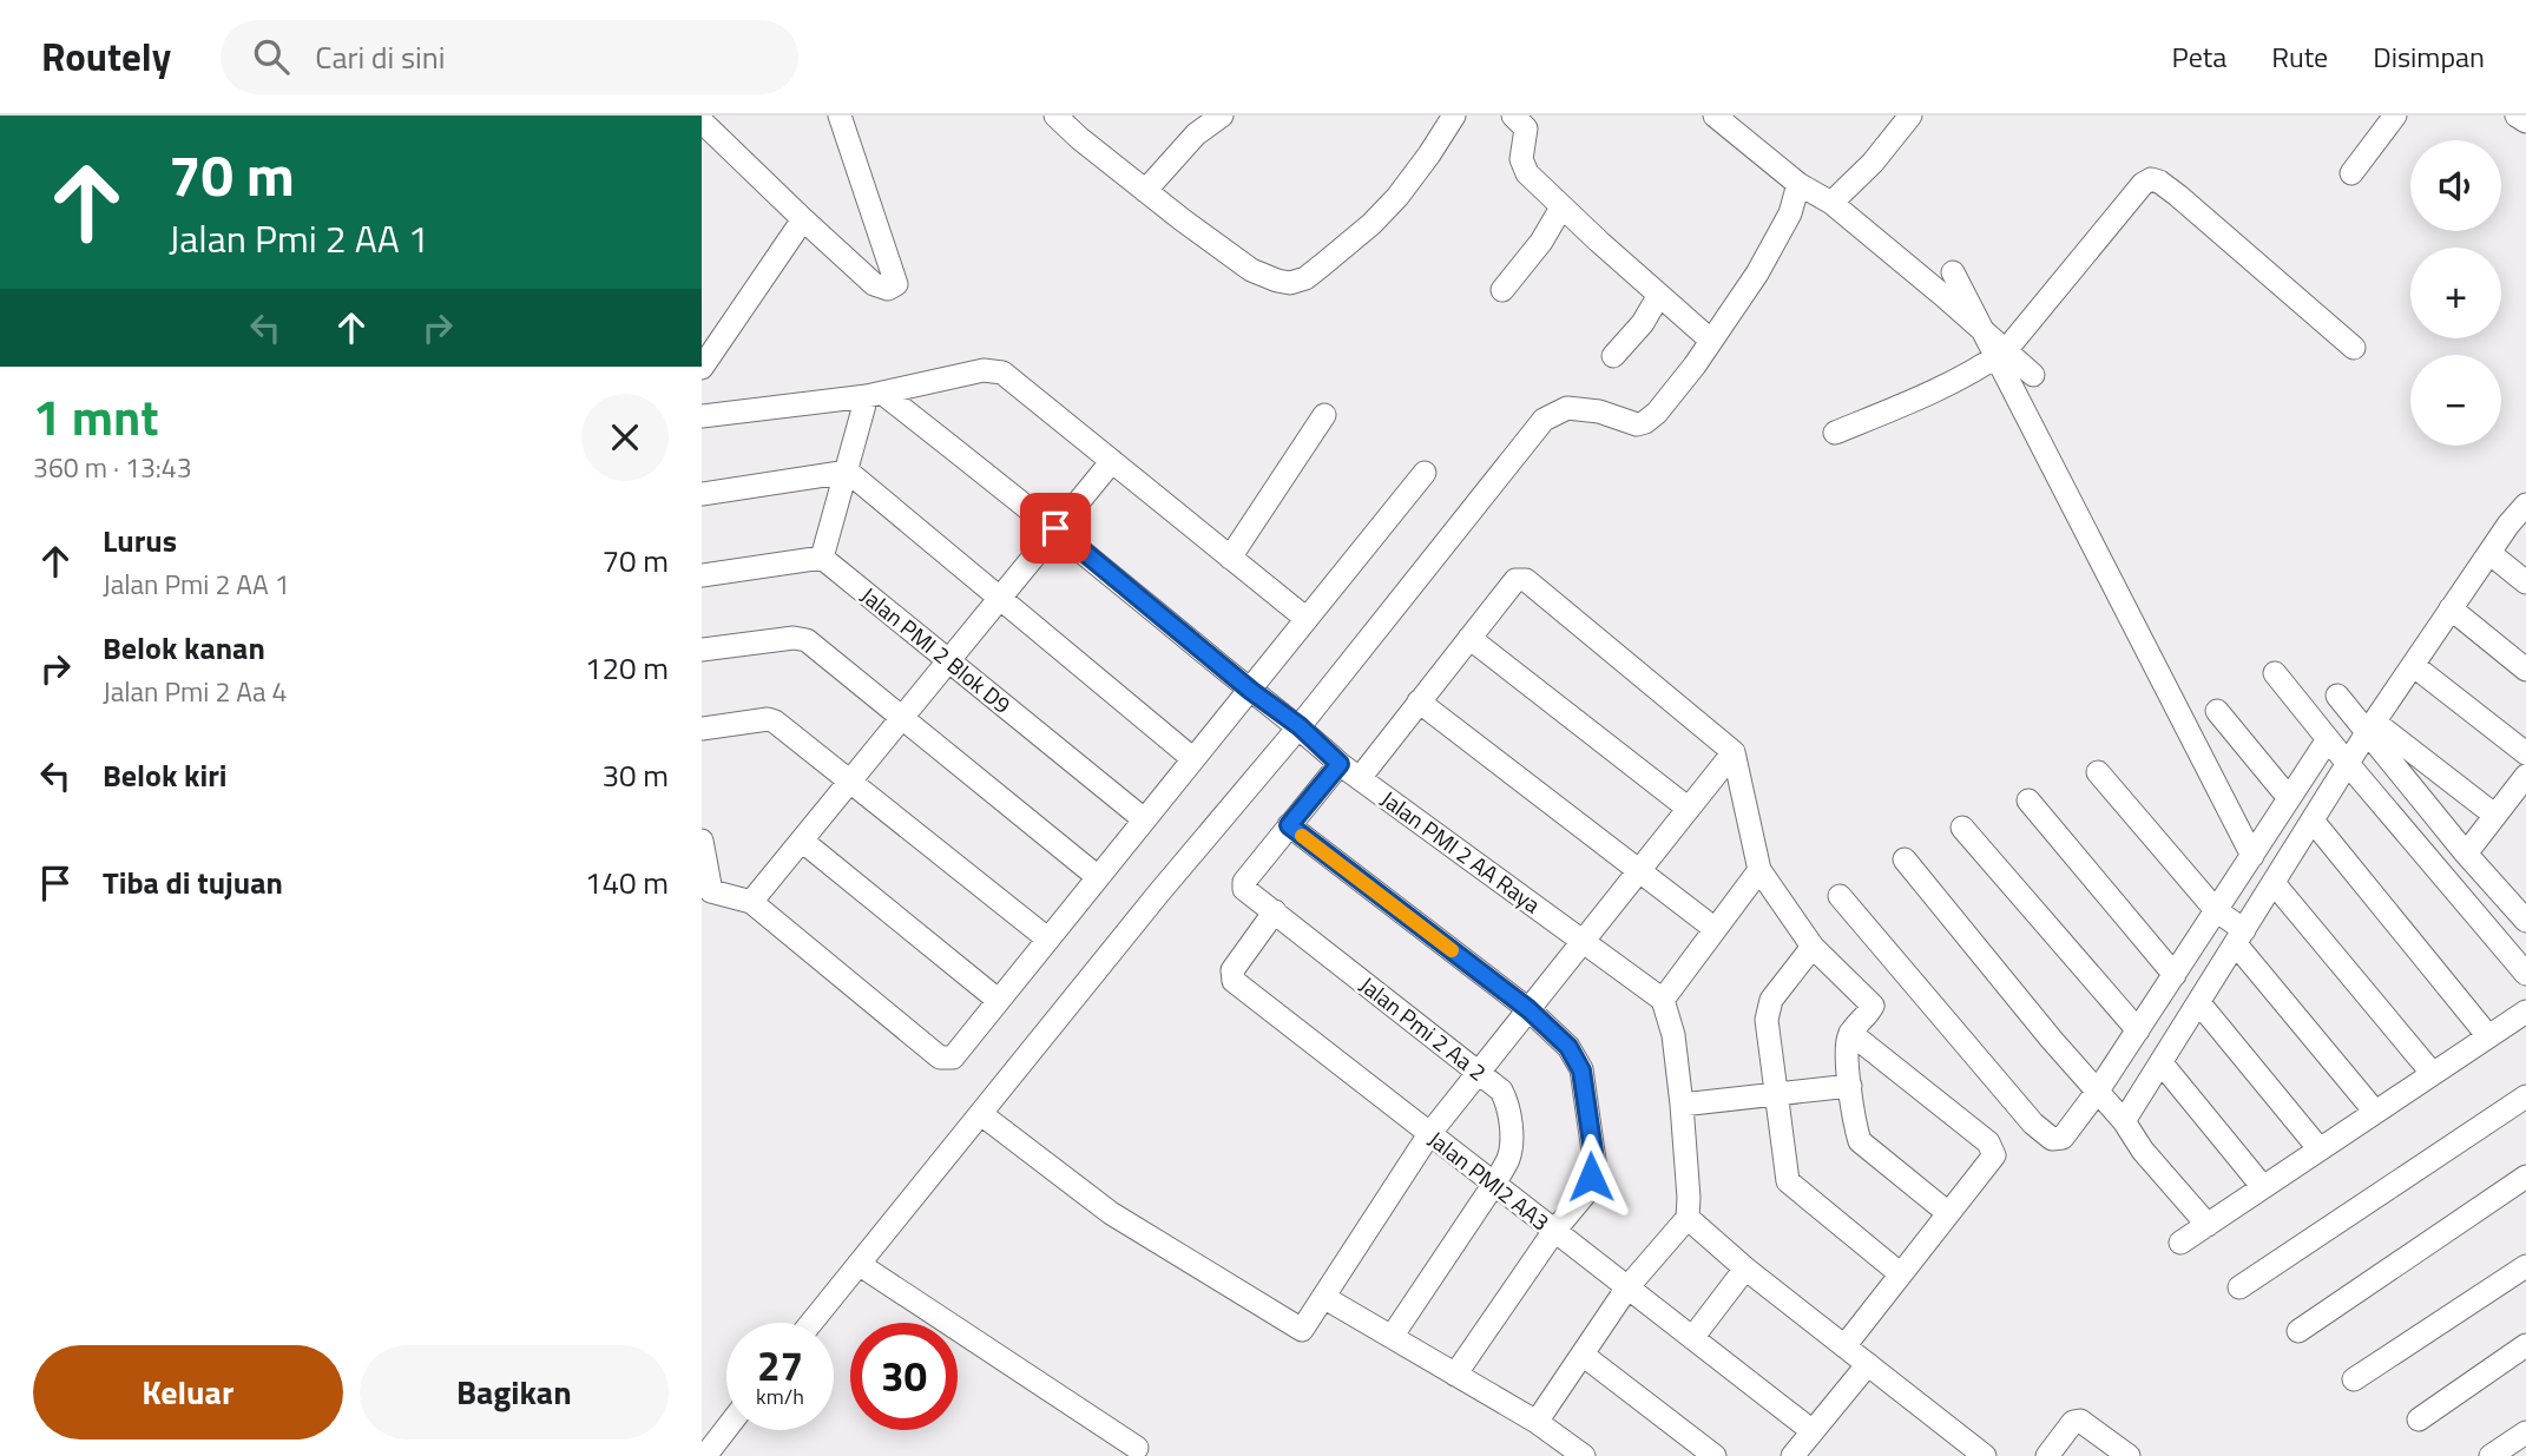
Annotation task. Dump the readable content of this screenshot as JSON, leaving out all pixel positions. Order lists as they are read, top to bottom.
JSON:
{
  "streets": {
    "street": [
      "Jalan PMI 2 Blok D9",
      "Jalan PMI 2 AA Raya",
      "Jalan Pmi 2 Aa 2",
      "Jalan PMI2 AA3"
    ]
  },
  "crossings": [
    ["Jalan Pmi 2 Aa 2", "Jalan PMI2 AA3"]
  ],
  "page": {
    "header": "Routely",
    "search": "Cari di sini",
    "nav": ["Peta", "Rute", "Disimpan"],
    "turn": ["70 m", "Jalan Pmi 2 AA 1"],
    "map_buttons": ["+", "−"],
    "heading": ["1 mnt", "360 m · 13:43"],
    "list": [
      {
        "name": "Lurus",
        "note": "Jalan Pmi 2 AA 1",
        "value": "70 m"
      },
      {
        "name": "Belok kanan",
        "note": "Jalan Pmi 2 Aa 4",
        "value": "120 m"
      },
      {
        "name": "Belok kiri",
        "value": "30 m"
      },
      {
        "name": "Tiba di tujuan",
        "value": "140 m"
      }
    ],
    "speed": "27 km/h",
    "limit": "30",
    "buttons": ["Keluar", "Bagikan"]
  }
}
